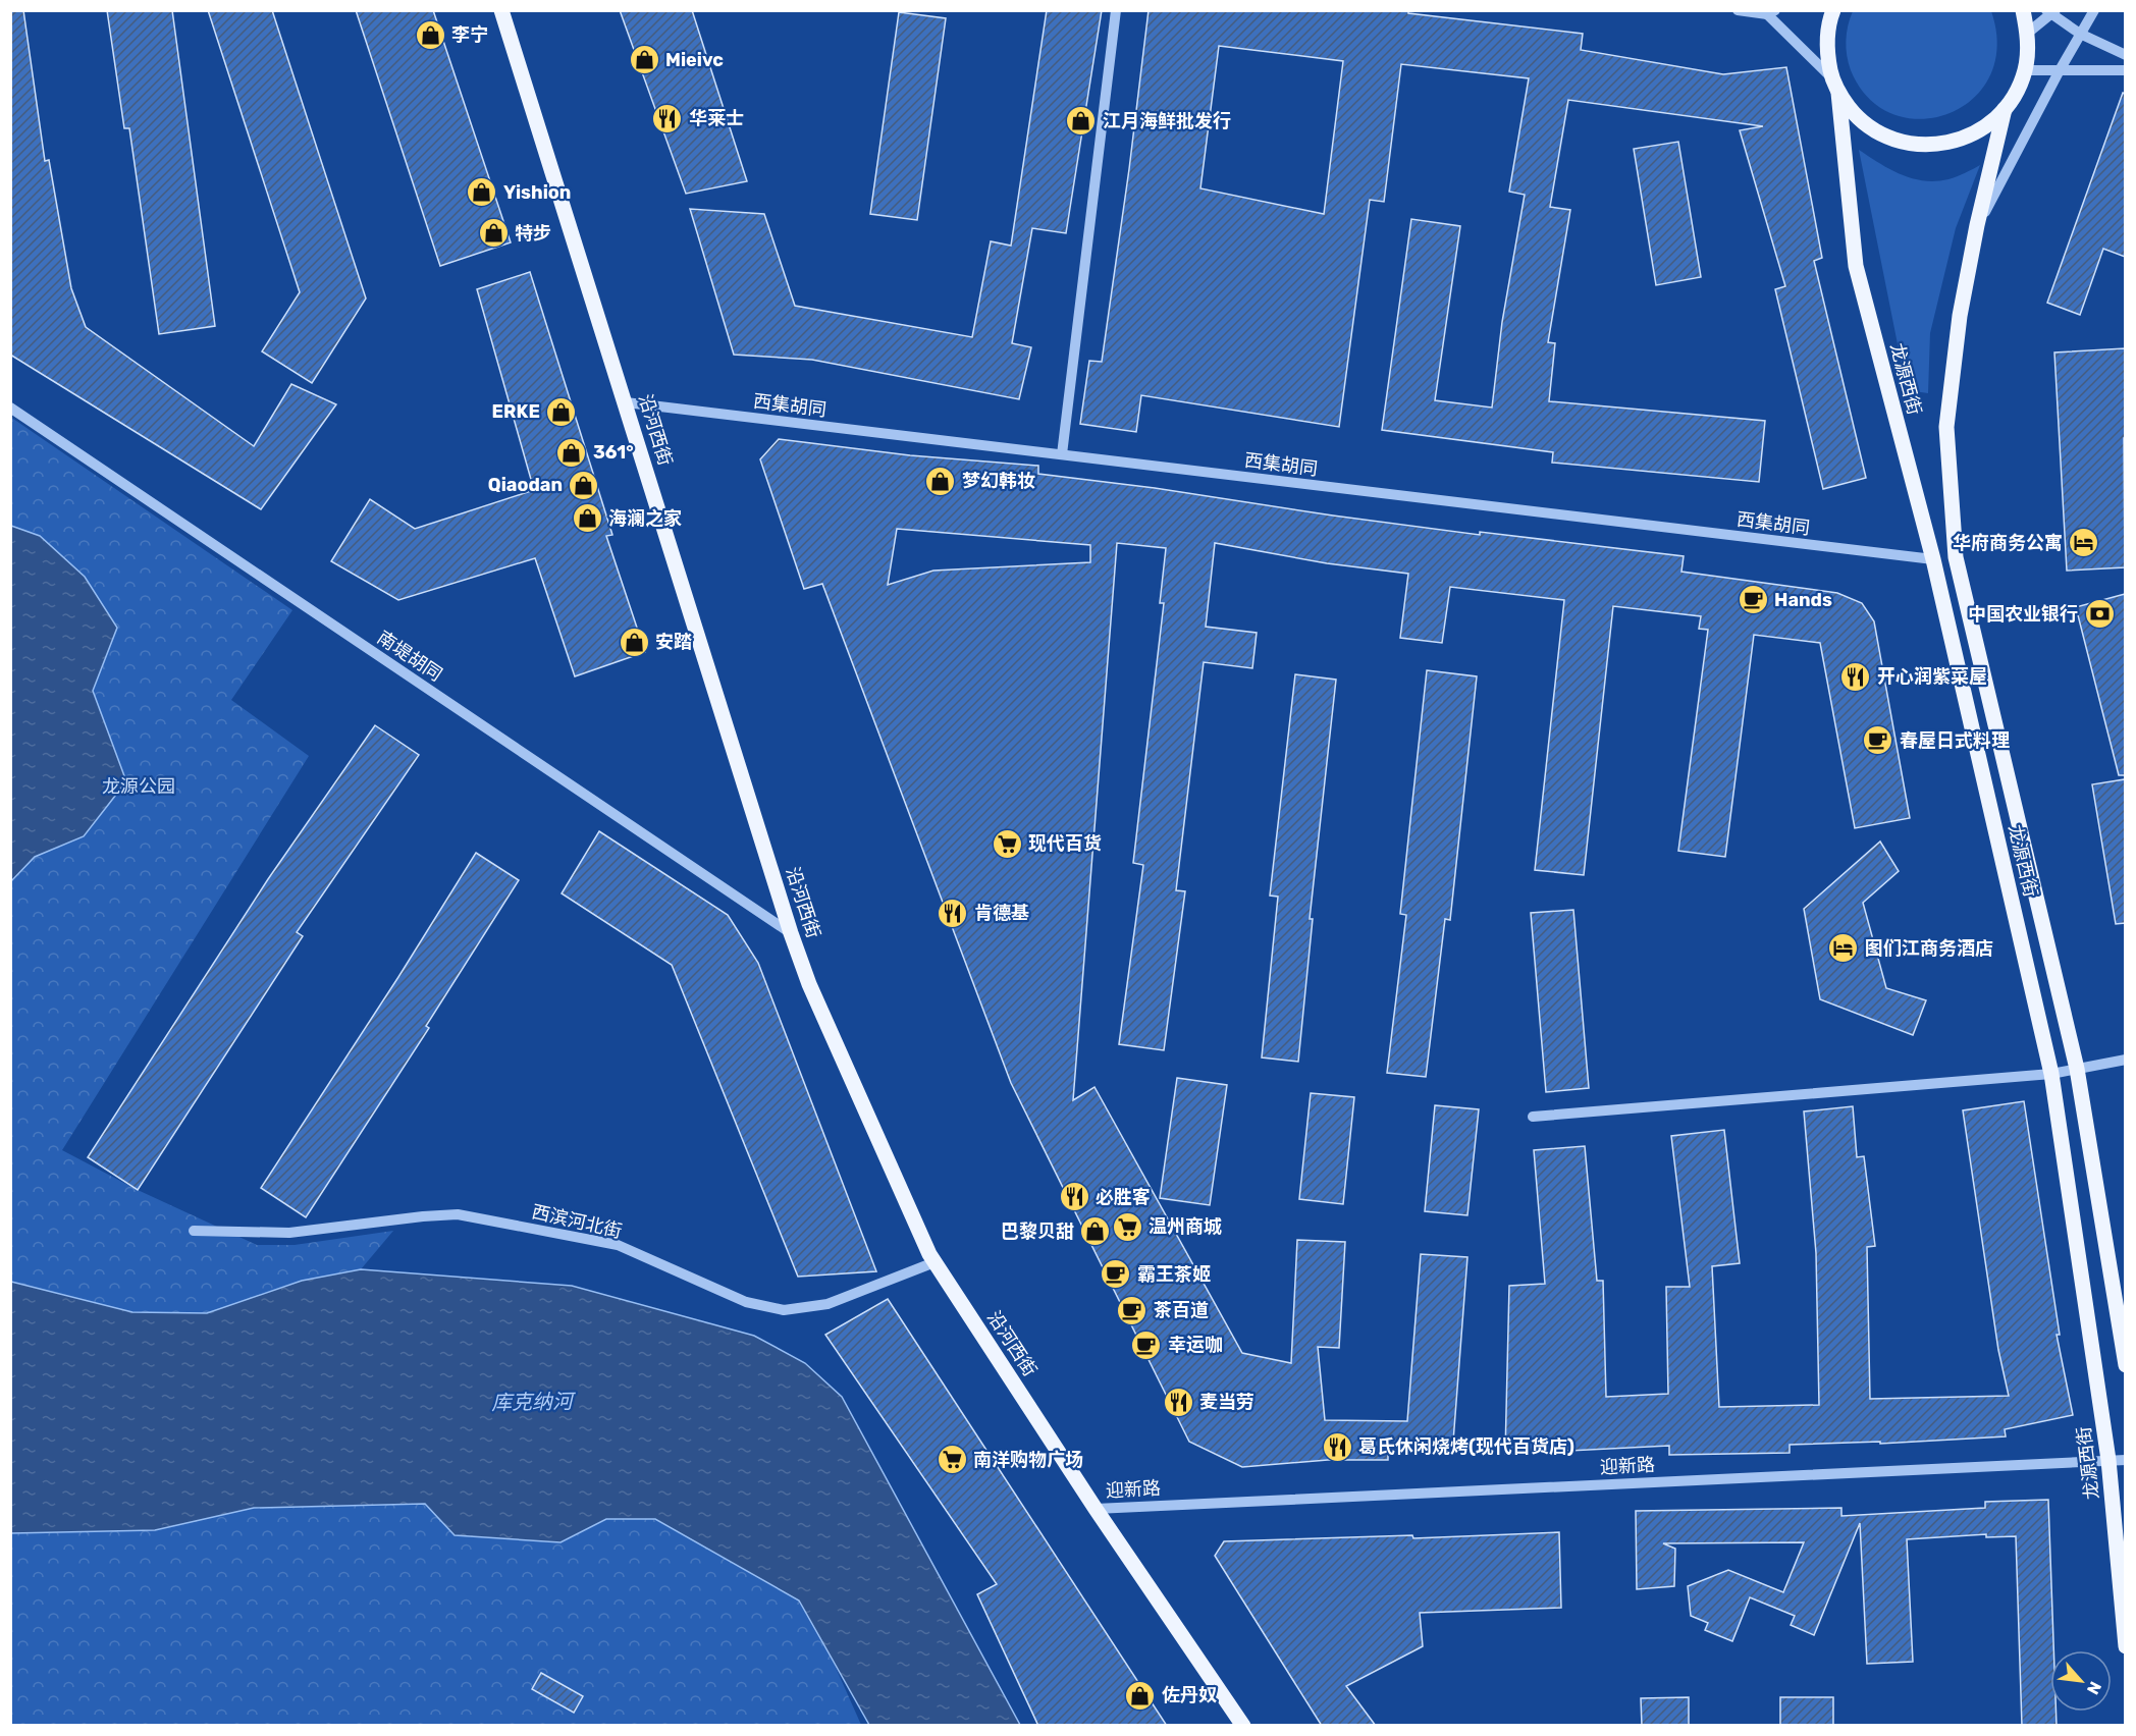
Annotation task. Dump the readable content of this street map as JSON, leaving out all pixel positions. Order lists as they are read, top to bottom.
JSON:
{
  "streets": {
    "main road": ["龙源西街", "沿河西街"],
    "street": [
      "西集胡同",
      "南堤胡同",
      "西滨河北街",
      "迎新路"
    ]
  },
  "crossings": [
    ["龙源西街", "西集胡同"],
    ["龙源西街", "迎新路"],
    ["西集胡同", "沿河西街"],
    ["沿河西街", "南堤胡同"],
    ["沿河西街", "西滨河北街"],
    ["沿河西街", "迎新路"]
  ],
  "water": ["库克纳河"],
  "parks": ["龙源公园"],
  "places": {
    "shop": [
      "李宁",
      "Mieivc",
      "江月海鲜批发行",
      "Yishion",
      "特步",
      "ERKE",
      "361°",
      "梦幻韩妆",
      "Qiaodan",
      "海澜之家",
      "安踏",
      "巴黎贝甜",
      "佐丹奴"
    ],
    "restaurant": [
      "华莱士",
      "开心润紫菜屋",
      "肯德基",
      "必胜客",
      "麦当劳",
      "葛氏休闲烧烤(现代百货店)"
    ],
    "hotel": ["华府商务公寓", "图们江商务酒店"],
    "cafe": [
      "Hands",
      "春屋日式料理",
      "霸王茶姬",
      "茶百道",
      "幸运咖"
    ],
    "bank": ["中国农业银行"],
    "supermarket": ["现代百货", "温州商城", "南洋购物广场"]
  },
  "north": "bottom right"
}
